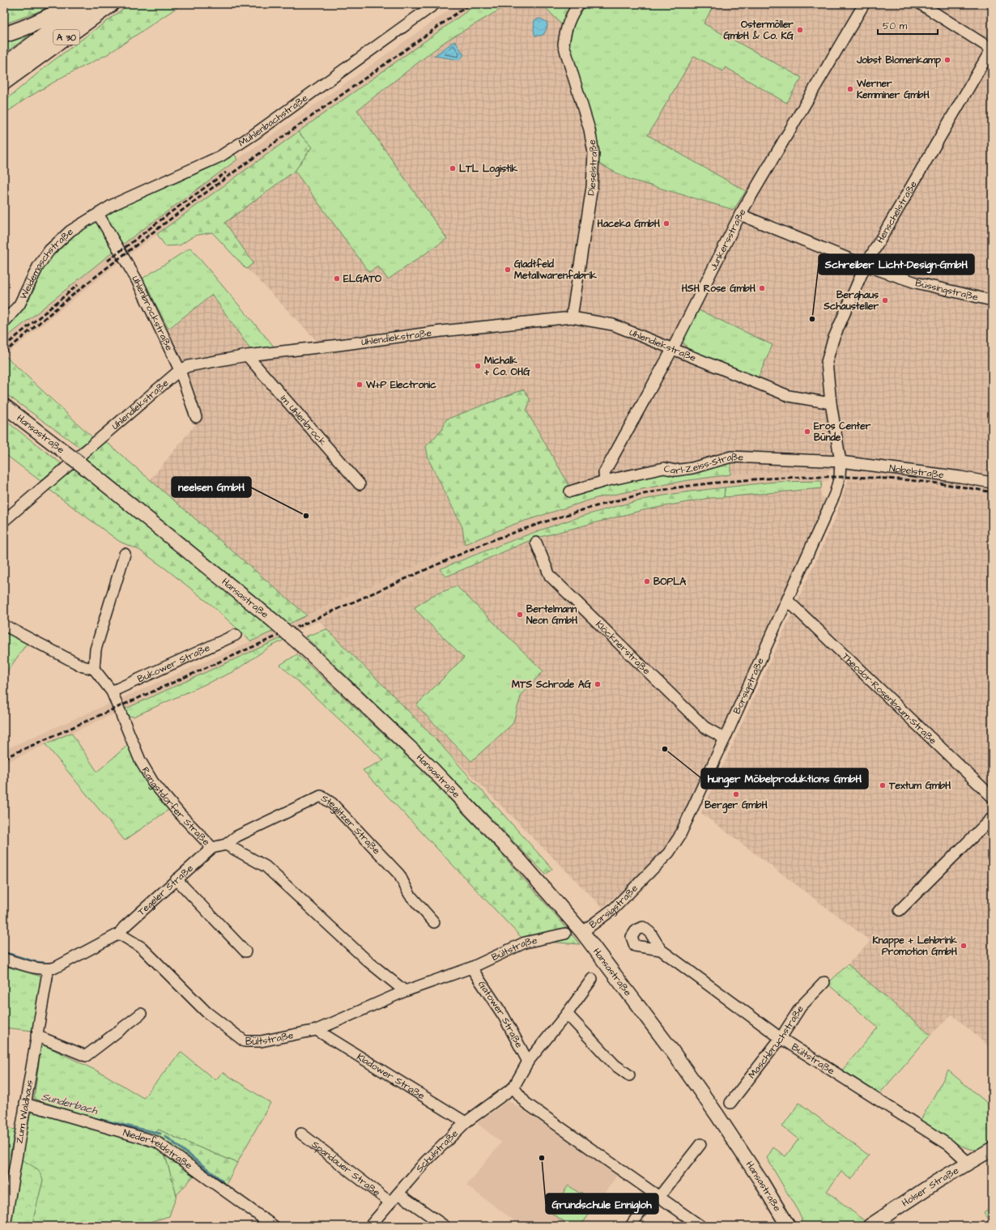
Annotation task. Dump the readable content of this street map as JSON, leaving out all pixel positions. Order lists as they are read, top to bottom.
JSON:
{
  "streets": {
    "highway": ["A 30"],
    "main road": ["Hansastraße", "Holser Straße"],
    "street": [
      "Mühlenbachstraße",
      "Dieselstraße",
      "Henschelstraße",
      "Junkersstraße",
      "Weidemaschstraße",
      "Büssingstraße",
      "Uhlenbrockstraße",
      "Uhlendiekstraße",
      "Im Uhlenbrock",
      "Carl-Zeiss-Straße",
      "Nobelstraße",
      "Klöcknerstraße",
      "Bukower Straße",
      "Borsigstraße",
      "Theodor-Rosenbaum-Straße",
      "Rangstdorfer Straße",
      "Steglitzer Straße",
      "Tegeler Straße",
      "Bültstraße",
      "Gatower Straße",
      "Maschbruchstraße",
      "Kladower Straße",
      "Zum Waldhaus",
      "Niederfeldstraße",
      "Schulstraße",
      "Spandauer Straße"
    ]
  },
  "crossings": [
    ["Mühlenbachstraße", "Weidemaschstraße"],
    ["Mühlenbachstraße", "Uhlenbrockstraße"],
    ["Dieselstraße", "Uhlendiekstraße"],
    ["Henschelstraße", "Büssingstraße"],
    ["Henschelstraße", "Uhlendiekstraße"],
    ["Henschelstraße", "Borsigstraße"],
    ["Junkersstraße", "Büssingstraße"],
    ["Junkersstraße", "Uhlendiekstraße"],
    ["Junkersstraße", "Carl-Zeiss-Straße"],
    ["Weidemaschstraße", "Uhlenbrockstraße"],
    ["Uhlenbrockstraße", "Uhlendiekstraße"],
    ["Uhlendiekstraße", "Im Uhlenbrock"],
    ["Uhlendiekstraße", "Borsigstraße"],
    ["Hansastraße", "Borsigstraße"],
    ["Carl-Zeiss-Straße", "Nobelstraße"],
    ["Carl-Zeiss-Straße", "Borsigstraße"],
    ["Nobelstraße", "Borsigstraße"],
    ["Klöcknerstraße", "Borsigstraße"],
    ["Bukower Straße", "Rangstdorfer Straße"],
    ["Borsigstraße", "Theodor-Rosenbaum-Straße"],
    ["Rangstdorfer Straße", "Steglitzer Straße"],
    ["Rangstdorfer Straße", "Tegeler Straße"],
    ["Rangstdorfer Straße", "Bültstraße"],
    ["Tegeler Straße", "Bültstraße"],
    ["Bültstraße", "Gatower Straße"],
    ["Bültstraße", "Maschbruchstraße"],
    ["Bültstraße", "Kladower Straße"],
    ["Bültstraße", "Holser Straße"],
    ["Gatower Straße", "Schulstraße"],
    ["Kladower Straße", "Schulstraße"],
    ["Zum Waldhaus", "Niederfeldstraße"],
    ["Schulstraße", "Spandauer Straße"]
  ],
  "water": ["Sunderbach"],
  "places": [
    "Ostermöller GmbH & Co. KG",
    "Jobst Blomenkamp",
    "Werner Kemminer GmbH",
    "LTL Logistik",
    "Haceka GmbH",
    "Gladtfeld Metallwarenfabrik",
    "ELGATO",
    "HSH Rose GmbH",
    "Berghaus Schausteller",
    "Schreiber Licht-Design-GmbH",
    "Michalk + Co. OHG",
    "W+P Electronic",
    "Eros Center Bünde",
    "neelsen GmbH",
    "BOPLA",
    "Bertelmann Neon GmbH",
    "MTS Schrode AG",
    "hunger Möbelproduktions GmbH",
    "Textum GmbH",
    "Berger GmbH",
    "Knappe + Lehbrink Promotion GmbH",
    "Grundschule Ennigloh"
  ],
  "scale_bar": "50 m"
}
